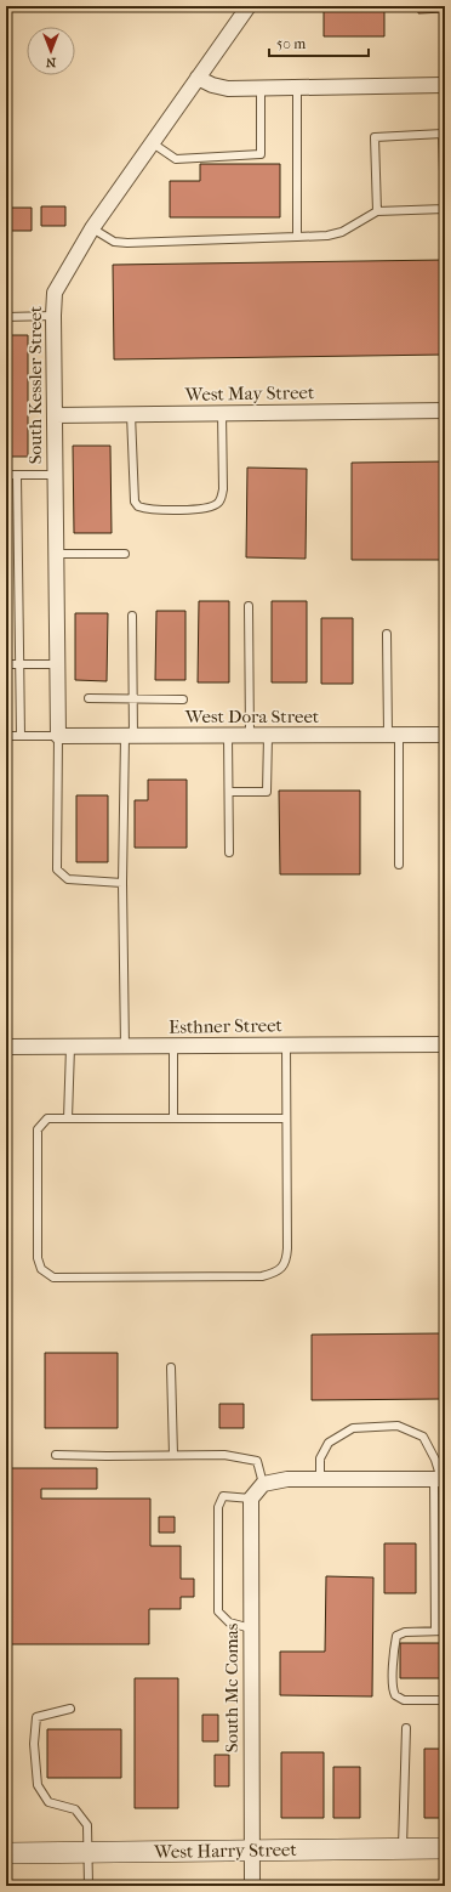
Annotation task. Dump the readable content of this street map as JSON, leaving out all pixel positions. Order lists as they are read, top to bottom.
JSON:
{
  "streets": {
    "street": [
      "South Kessler Street",
      "West May Street",
      "West Dora Street",
      "Esthner Street",
      "South Mc Comas",
      "West Harry Street"
    ]
  },
  "crossings": [
    ["South Kessler Street", "West May Street"],
    ["South Kessler Street", "West Dora Street"],
    ["South Mc Comas", "West Harry Street"]
  ],
  "scale_bar": "50 m",
  "north": "bottom"
}
